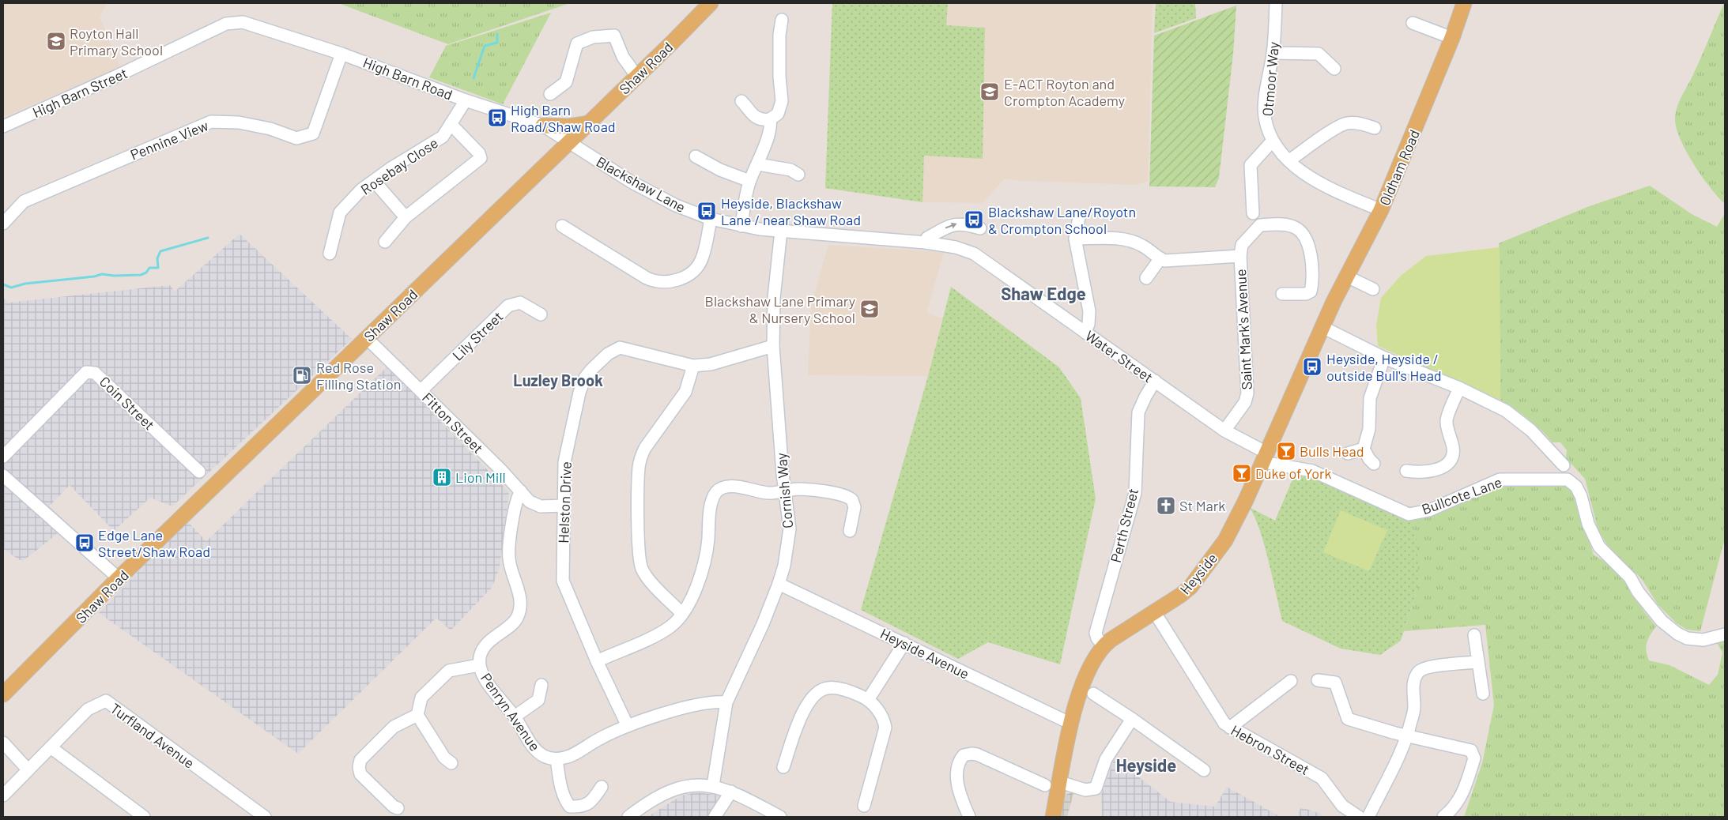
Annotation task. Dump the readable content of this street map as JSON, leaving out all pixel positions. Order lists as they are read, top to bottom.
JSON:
{
  "streets": {
    "main road": ["Shaw Road", "Oldham Road", "Heyside"],
    "street": [
      "High Barn Road",
      "Otmoor Way",
      "High Barn Street",
      "Pennine View",
      "Rosebay Close",
      "Blackshaw Lane",
      "Saint Mark's Avenue",
      "Lily Street",
      "Water Street",
      "Coin Street",
      "Fitton Street",
      "Cornish Way",
      "Bullcote Lane",
      "Helston Drive",
      "Perth Street",
      "Heyside Avenue",
      "Penryn Avenue",
      "Turfland Avenue",
      "Hebron Street"
    ]
  },
  "crossings": [
    ["Shaw Road", "High Barn Road"],
    ["Shaw Road", "Blackshaw Lane"],
    ["Shaw Road", "Fitton Street"],
    ["High Barn Road", "High Barn Street"],
    ["High Barn Road", "Pennine View"],
    ["High Barn Road", "Rosebay Close"],
    ["High Barn Road", "Blackshaw Lane"],
    ["Otmoor Way", "Oldham Road"],
    ["Oldham Road", "Heyside"],
    ["Blackshaw Lane", "Water Street"],
    ["Blackshaw Lane", "Cornish Way"],
    ["Saint Mark's Avenue", "Water Street"],
    ["Lily Street", "Fitton Street"],
    ["Water Street", "Bullcote Lane"],
    ["Water Street", "Perth Street"],
    ["Water Street", "Heyside"],
    ["Fitton Street", "Helston Drive"],
    ["Fitton Street", "Penryn Avenue"],
    ["Cornish Way", "Helston Drive"],
    ["Cornish Way", "Heyside Avenue"],
    ["Cornish Way", "Penryn Avenue"],
    ["Bullcote Lane", "Heyside"],
    ["Helston Drive", "Penryn Avenue"],
    ["Perth Street", "Heyside"],
    ["Heyside", "Heyside Avenue"],
    ["Heyside", "Hebron Street"]
  ],
  "districts": ["Shaw Edge", "Luzley Brook", "Heyside"],
  "places": {
    "school or university": ["Royton Hall Primary School", "E-ACT Royton and Crompton Academy", "Blackshaw Lane Primary & Nursery School"],
    "bus stop": [
      "High Barn Road/Shaw Road",
      "Heyside, Blackshaw Lane / near Shaw Road",
      "Blackshaw Lane/Royotn & Crompton School",
      "Heyside, Heyside / outside Bull's Head",
      "Edge Lane Street/Shaw Road"
    ],
    "fuel station": ["Red Rose Filling Station"],
    "bar": ["Bulls Head", "Duke of York"],
    "building": ["Lion Mill"],
    "church": ["St Mark"]
  }
}
